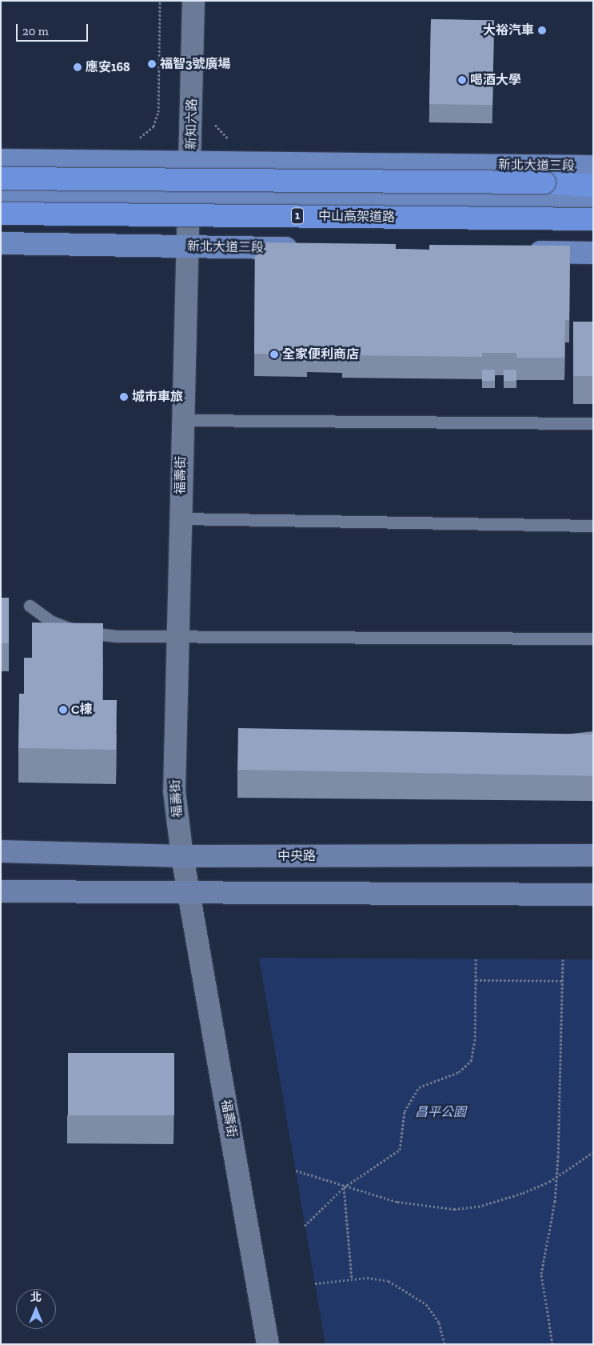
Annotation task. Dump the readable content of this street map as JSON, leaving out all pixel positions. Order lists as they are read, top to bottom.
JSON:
{
  "streets": {
    "highway": ["1", "中山高架道路"],
    "main road": ["新北大道三段"],
    "street": ["新知六路", "福壽街", "中央路"]
  },
  "crossings": [
    ["新知六路", "新北大道三段"],
    ["新知六路", "1"],
    ["新知六路", "福壽街"],
    ["新北大道三段", "福壽街"],
    ["福壽街", "中央路"]
  ],
  "parks": ["昌平公園"],
  "places": [
    "大裕汽車",
    "福智3號廣場",
    "應安168",
    "喝酒大學",
    "全家便利商店",
    "城市車旅",
    "C棟"
  ],
  "scale_bar": "20 m",
  "north": "top"
}
